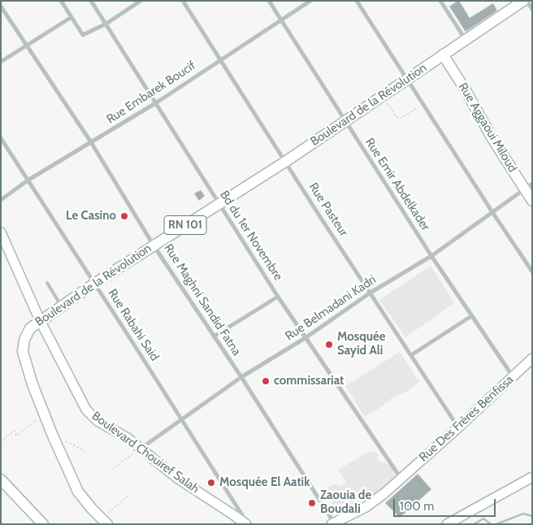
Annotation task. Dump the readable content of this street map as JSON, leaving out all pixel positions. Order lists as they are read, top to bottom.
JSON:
{
  "streets": {
    "main road": [
      "Boulevard de la Révolution",
      "Rue Aggaoui Miloud",
      "RN 101",
      "Rue Des Frères Benfissa",
      "Boulevard Chouiref Salah"
    ],
    "street": [
      "Rue Embarek Boucif",
      "Rue Emir Abdelkader",
      "Rue Pasteur",
      "Bd du 1er Novembre",
      "Rue Maghni Sandid Fatna",
      "Rue Belmadani Kadri",
      "Rue Rabahi Said"
    ]
  },
  "crossings": [
    ["Rue Embarek Boucif", "Rue Emir Abdelkader"],
    ["Rue Embarek Boucif", "Rue Pasteur"],
    ["Rue Embarek Boucif", "Bd du 1er Novembre"],
    ["Rue Embarek Boucif", "Rue Maghni Sandid Fatna"],
    ["Rue Embarek Boucif", "Rue Rabahi Said"],
    ["Boulevard de la Révolution", "Rue Aggaoui Miloud"],
    ["Boulevard de la Révolution", "Rue Emir Abdelkader"],
    ["Boulevard de la Révolution", "Rue Pasteur"],
    ["Boulevard de la Révolution", "Bd du 1er Novembre"],
    ["Boulevard de la Révolution", "Rue Maghni Sandid Fatna"],
    ["Boulevard de la Révolution", "Rue Rabahi Said"],
    ["Boulevard de la Révolution", "Boulevard Chouiref Salah"],
    ["Rue Aggaoui Miloud", "Rue Belmadani Kadri"],
    ["Rue Emir Abdelkader", "Rue Belmadani Kadri"],
    ["Rue Emir Abdelkader", "Rue Des Frères Benfissa"],
    ["Rue Pasteur", "Rue Belmadani Kadri"],
    ["Rue Pasteur", "Rue Des Frères Benfissa"],
    ["Bd du 1er Novembre", "Rue Belmadani Kadri"],
    ["Bd du 1er Novembre", "Rue Des Frères Benfissa"],
    ["Rue Maghni Sandid Fatna", "Rue Belmadani Kadri"],
    ["Rue Belmadani Kadri", "Rue Rabahi Said"],
    ["Rue Belmadani Kadri", "Boulevard Chouiref Salah"],
    ["Rue Rabahi Said", "Boulevard Chouiref Salah"]
  ],
  "places": [
    "Le Casino",
    "Mosquée Sayid Ali",
    "commissariat",
    "Mosquée El Aatik",
    "Zaouia de Boudali"
  ],
  "scale_bar": "100 m"
}
